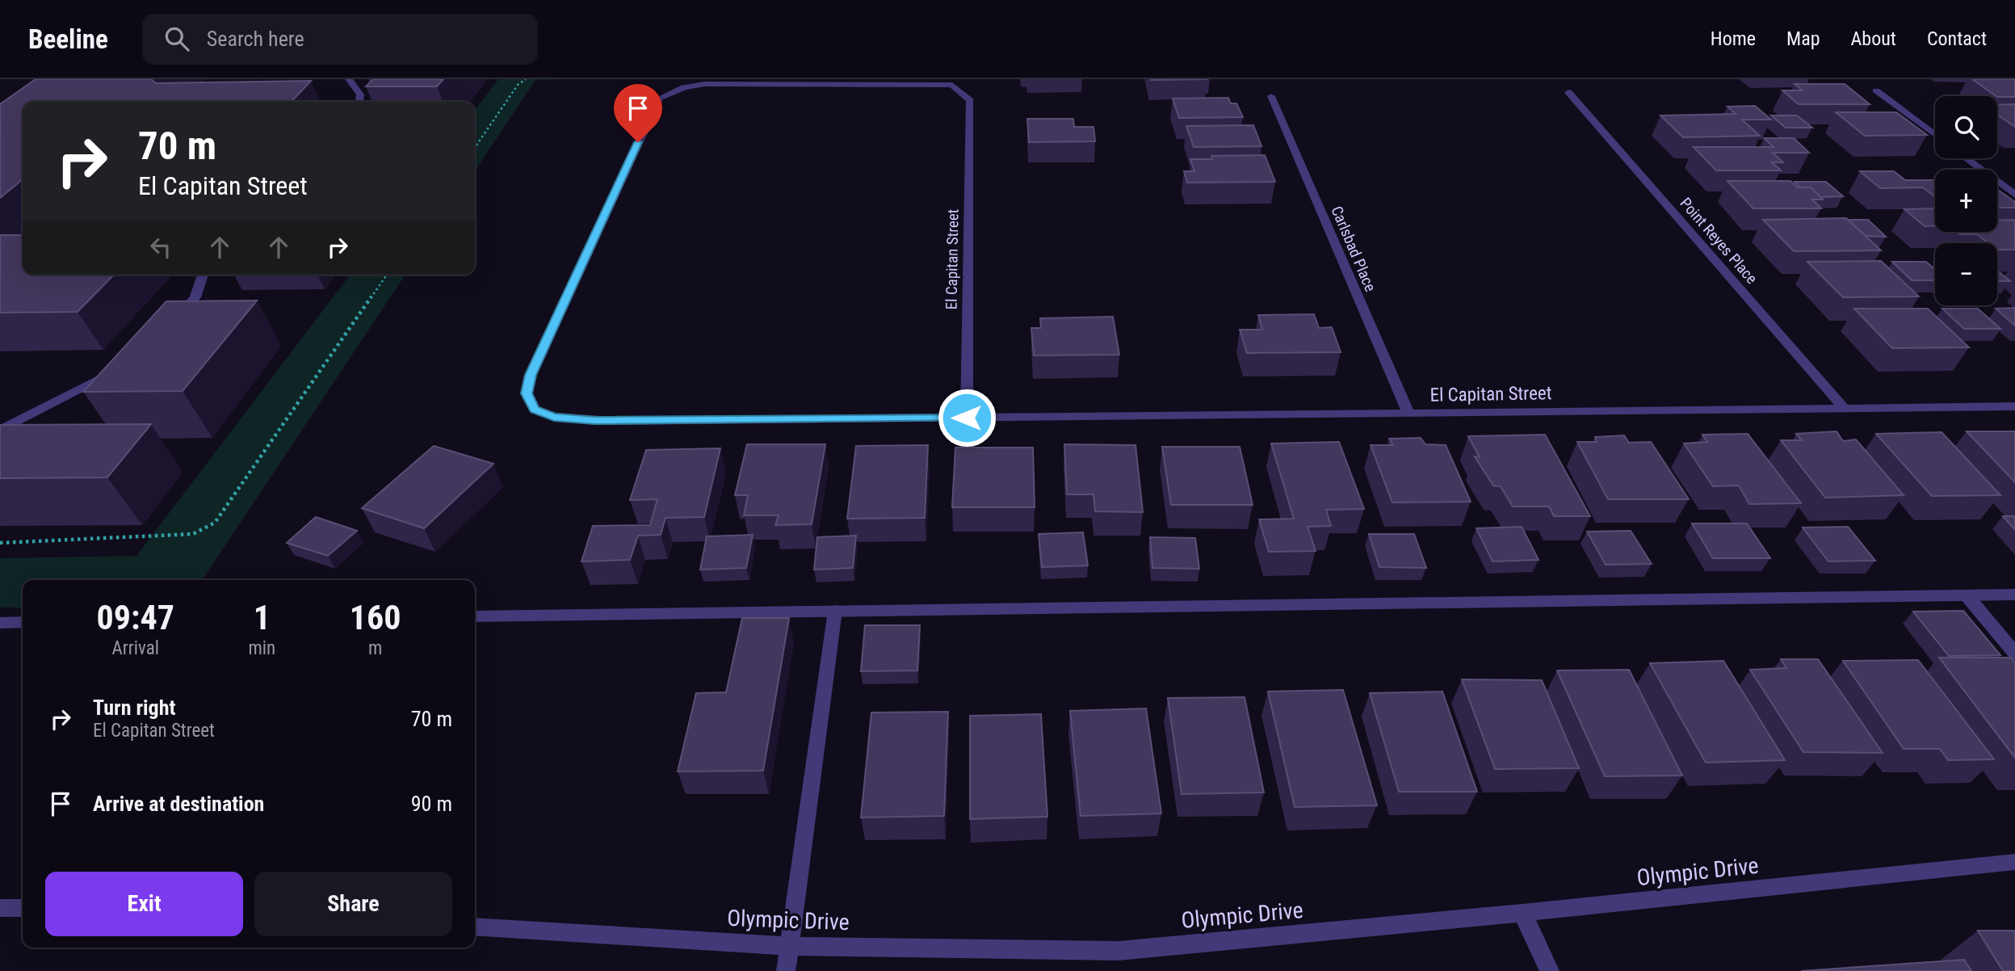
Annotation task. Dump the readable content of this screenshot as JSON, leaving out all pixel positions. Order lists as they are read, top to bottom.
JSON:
{
  "streets": {
    "street": [
      "Point Reyes Place",
      "Carlsbad Place",
      "El Capitan Street",
      "Olympic Drive"
    ]
  },
  "crossings": [
    ["Point Reyes Place", "El Capitan Street"],
    ["Carlsbad Place", "El Capitan Street"]
  ],
  "page": {
    "header": "Beeline",
    "search": "Search here",
    "nav": [
      "Home",
      "Map",
      "About",
      "Contact"
    ],
    "map_buttons": ["+", "−"],
    "turn": ["70 m", "El Capitan Street"],
    "eta": [
      "09:47",
      "Arrival",
      "1",
      "min",
      "160",
      "m"
    ],
    "list": [
      {
        "name": "Turn right",
        "note": "El Capitan Street",
        "value": "70 m"
      },
      {
        "name": "Arrive at destination",
        "value": "90 m"
      }
    ],
    "buttons": ["Exit", "Share"]
  }
}
